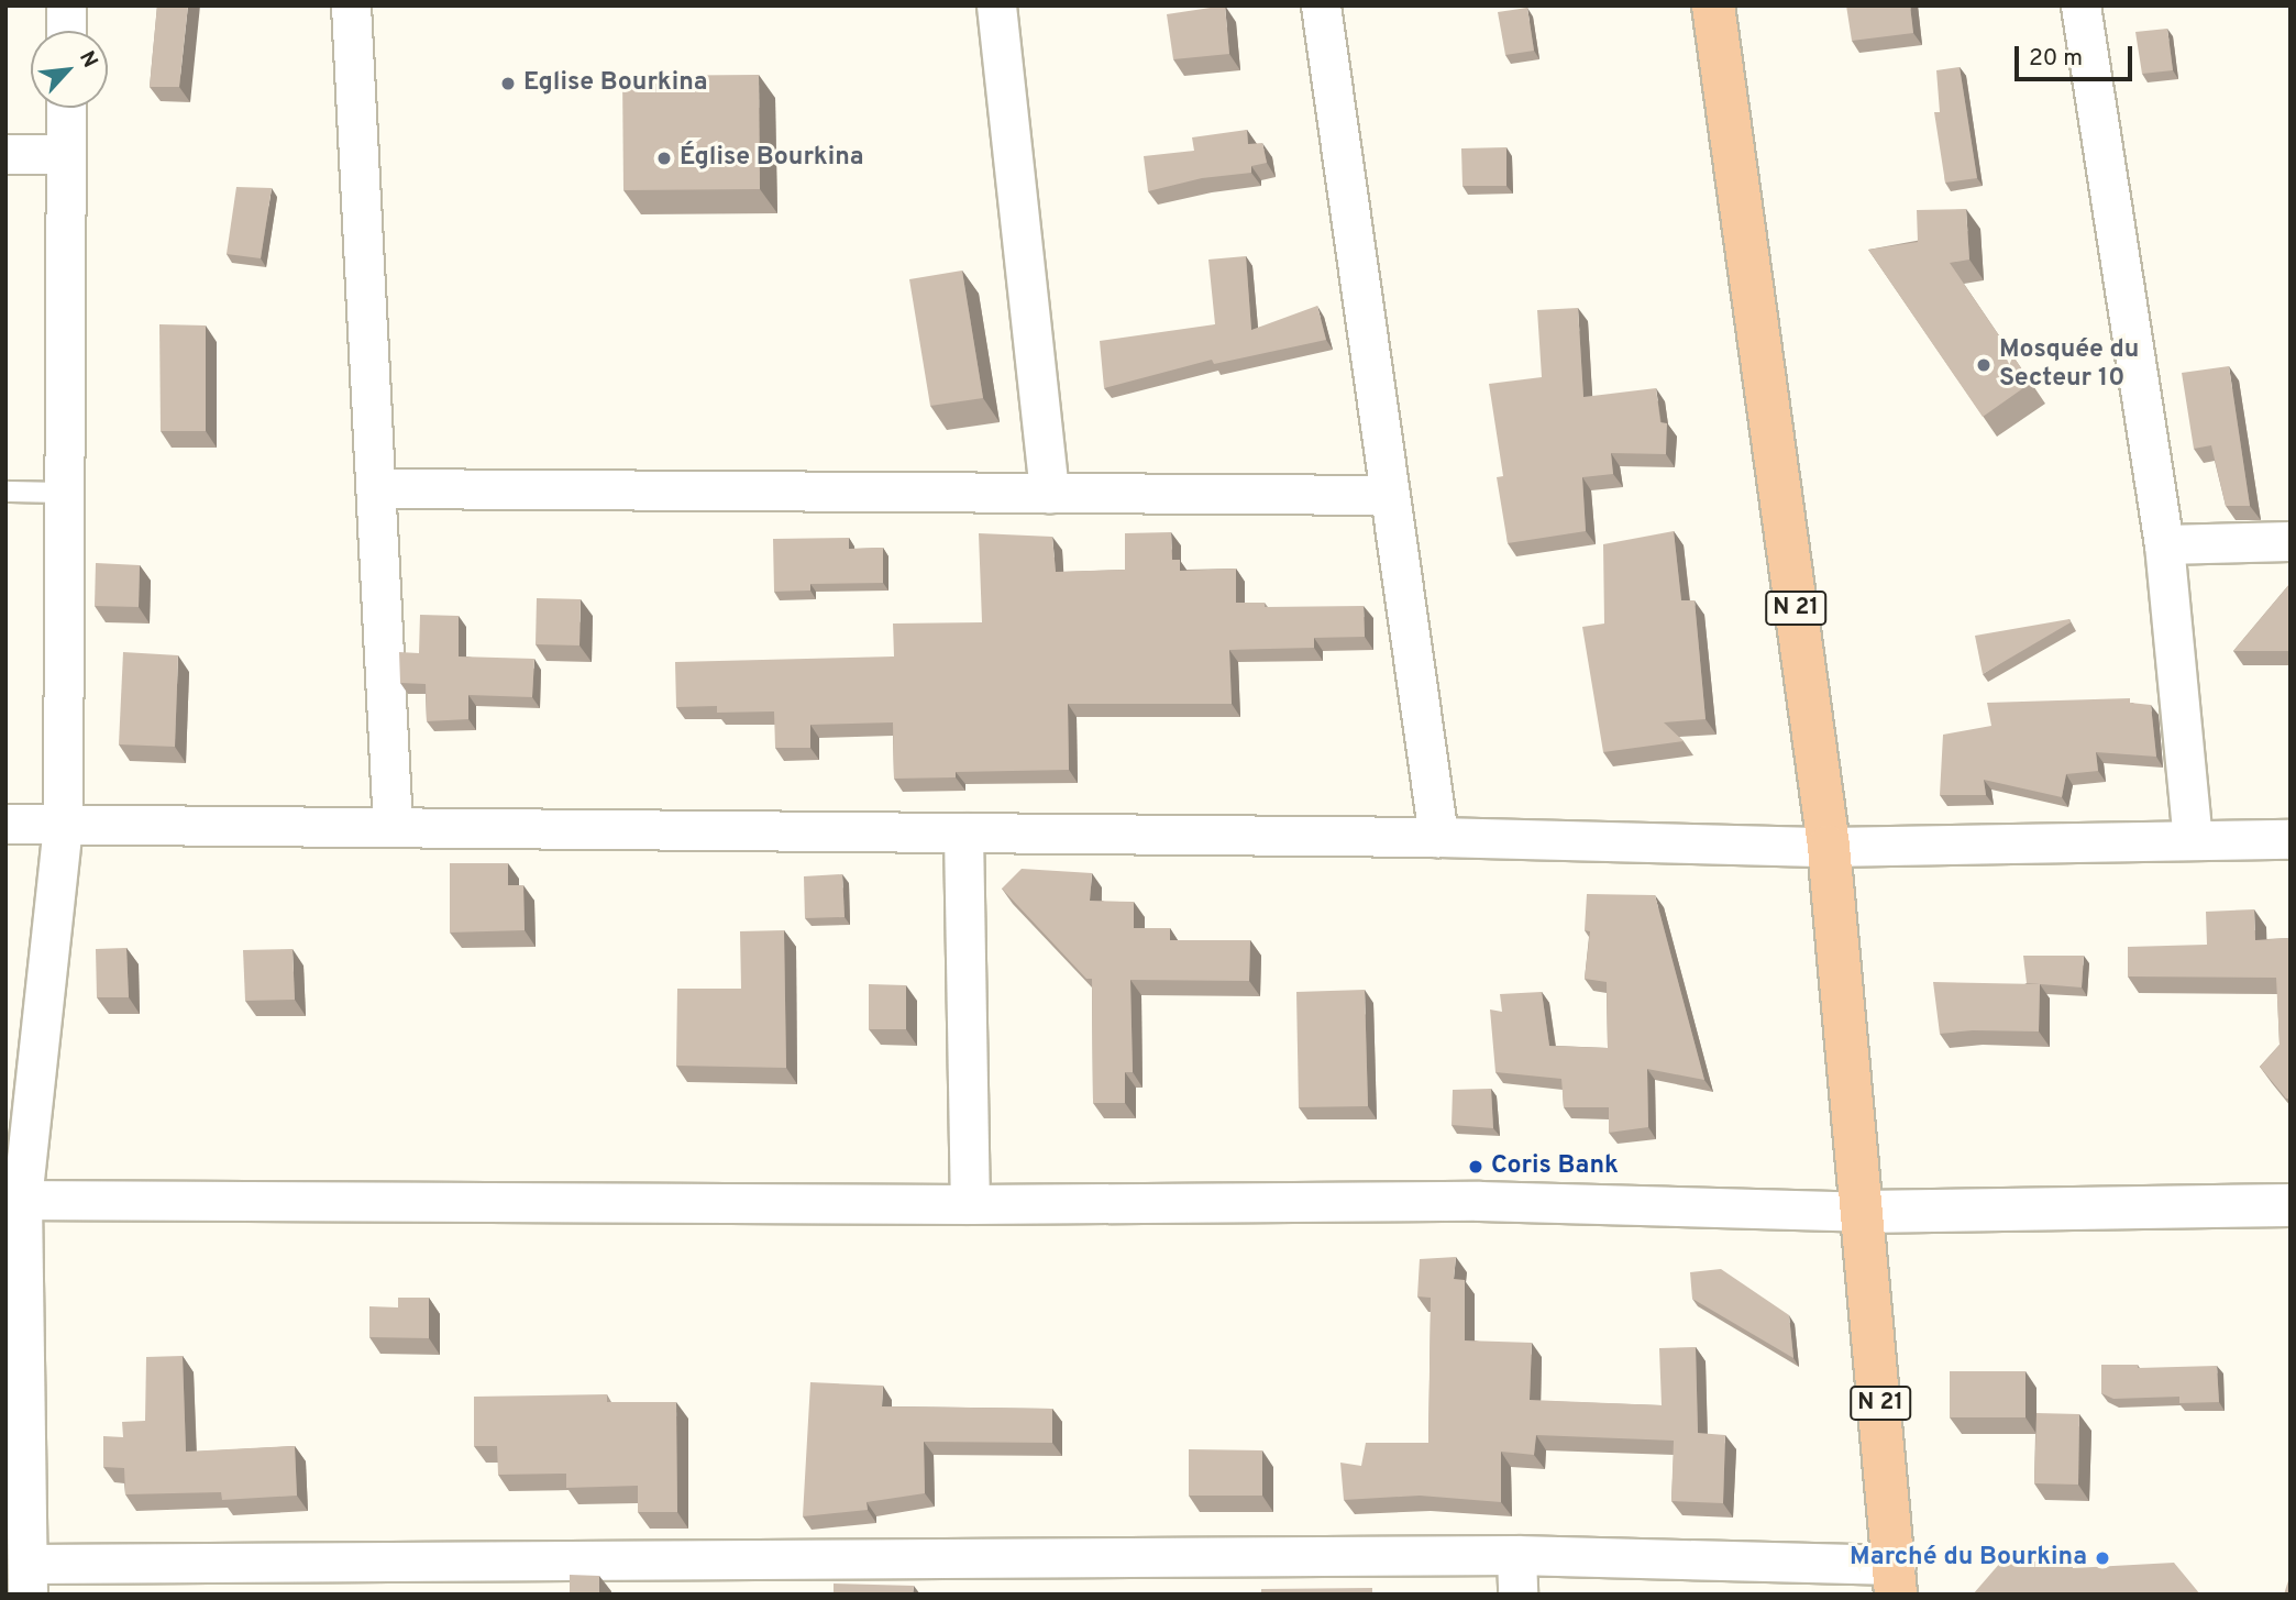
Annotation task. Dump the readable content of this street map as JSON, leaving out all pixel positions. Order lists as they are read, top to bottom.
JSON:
{
  "streets": {
    "main road": ["N 21"]
  },
  "places": [
    "Eglise Bourkina",
    "Église Bourkina",
    "Mosquée du Secteur 10",
    "Coris Bank",
    "Marché du Bourkina"
  ],
  "scale_bar": "20 m",
  "north": "top right"
}
